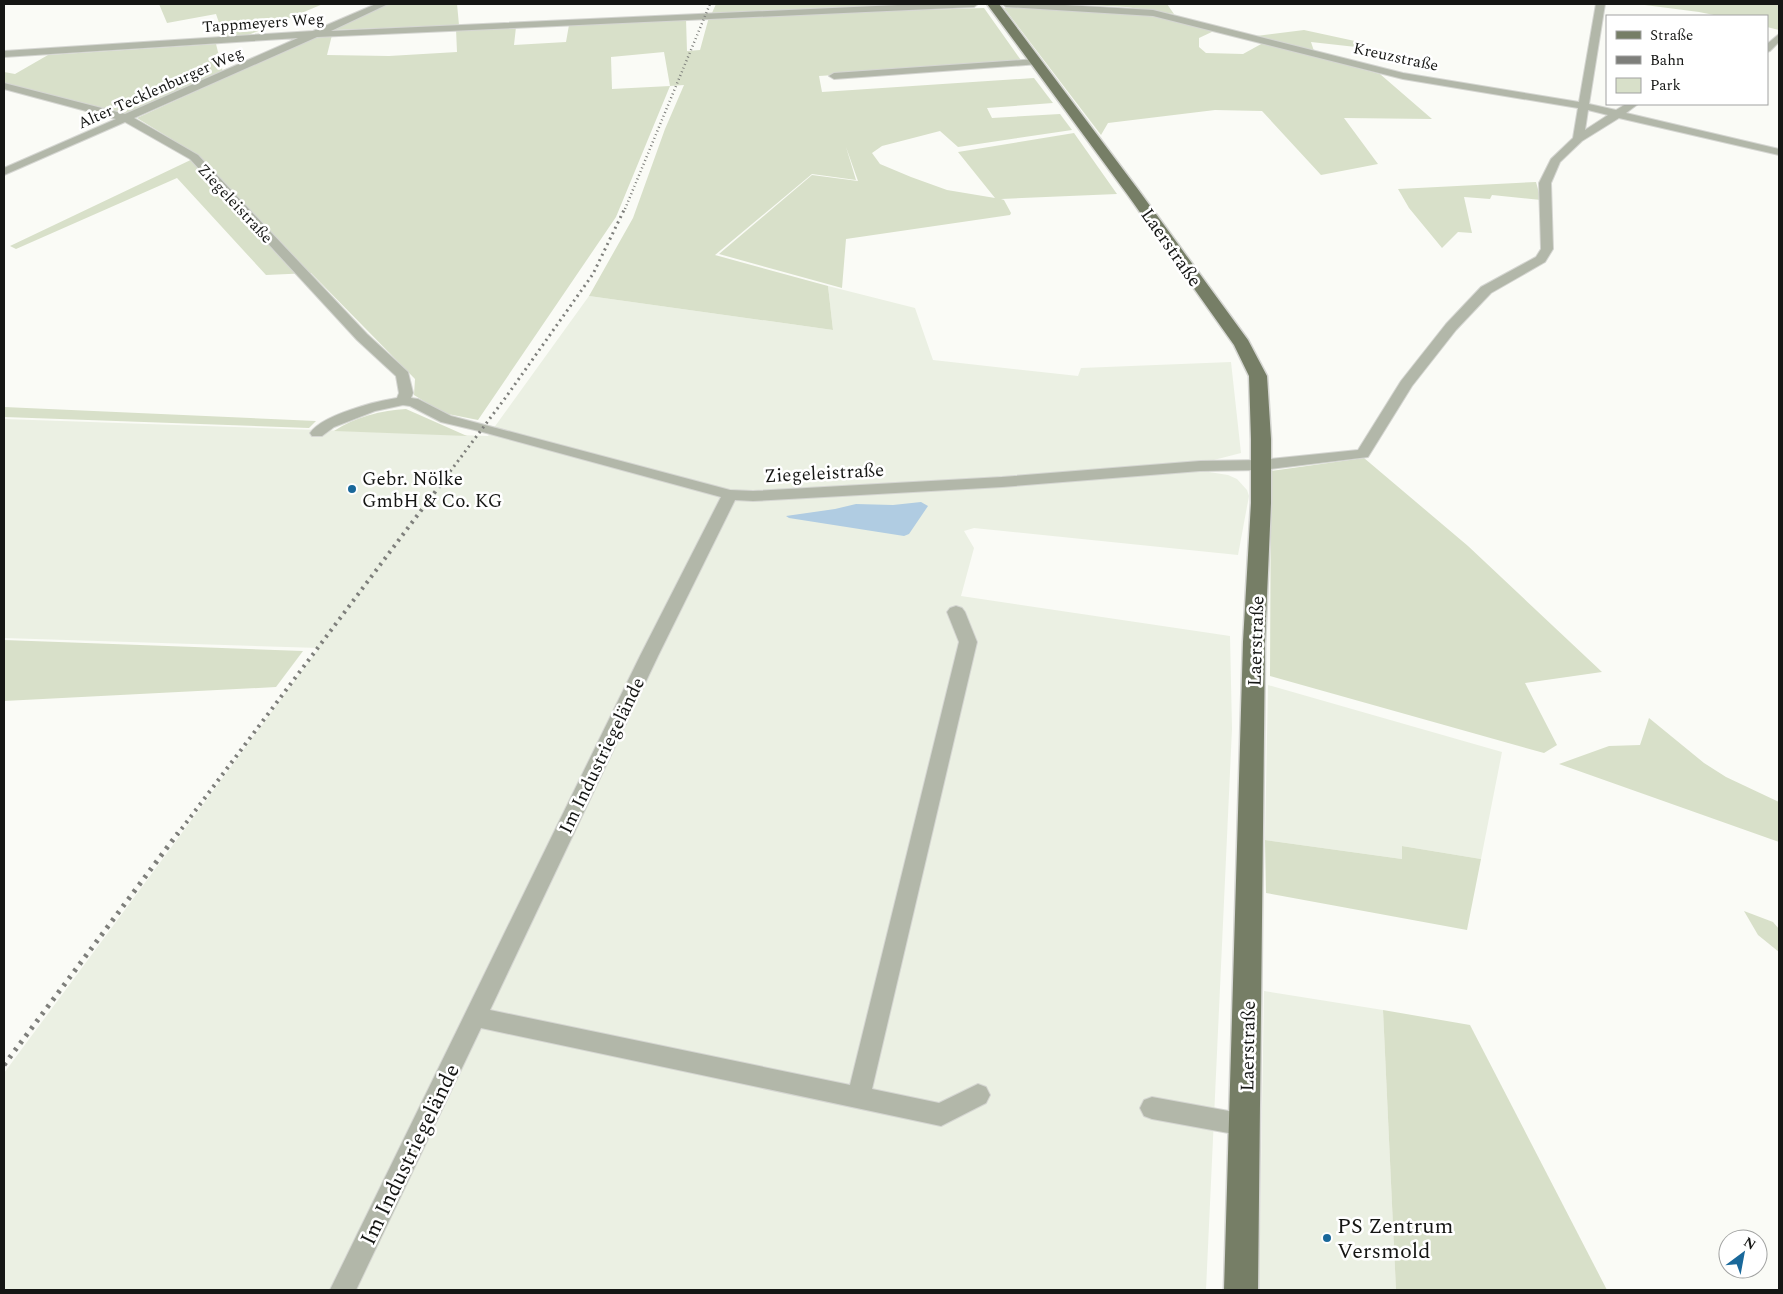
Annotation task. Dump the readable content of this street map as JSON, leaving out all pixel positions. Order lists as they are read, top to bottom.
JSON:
{
  "streets": {
    "main road": ["Laerstraße"],
    "street": [
      "Tappmeyers Weg",
      "Kreuzstraße",
      "Alter Tecklenburger Weg",
      "Ziegeleistraße",
      "Im Industriegelände"
    ]
  },
  "crossings": [
    ["Tappmeyers Weg", "Alter Tecklenburger Weg"],
    ["Alter Tecklenburger Weg", "Ziegeleistraße"],
    ["Ziegeleistraße", "Laerstraße"],
    ["Ziegeleistraße", "Im Industriegelände"]
  ],
  "places": ["Gebr. Nölke GmbH & Co. KG", "PS Zentrum Versmold"],
  "legend": ["Straße", "Bahn", "Park"],
  "north": "top right"
}
